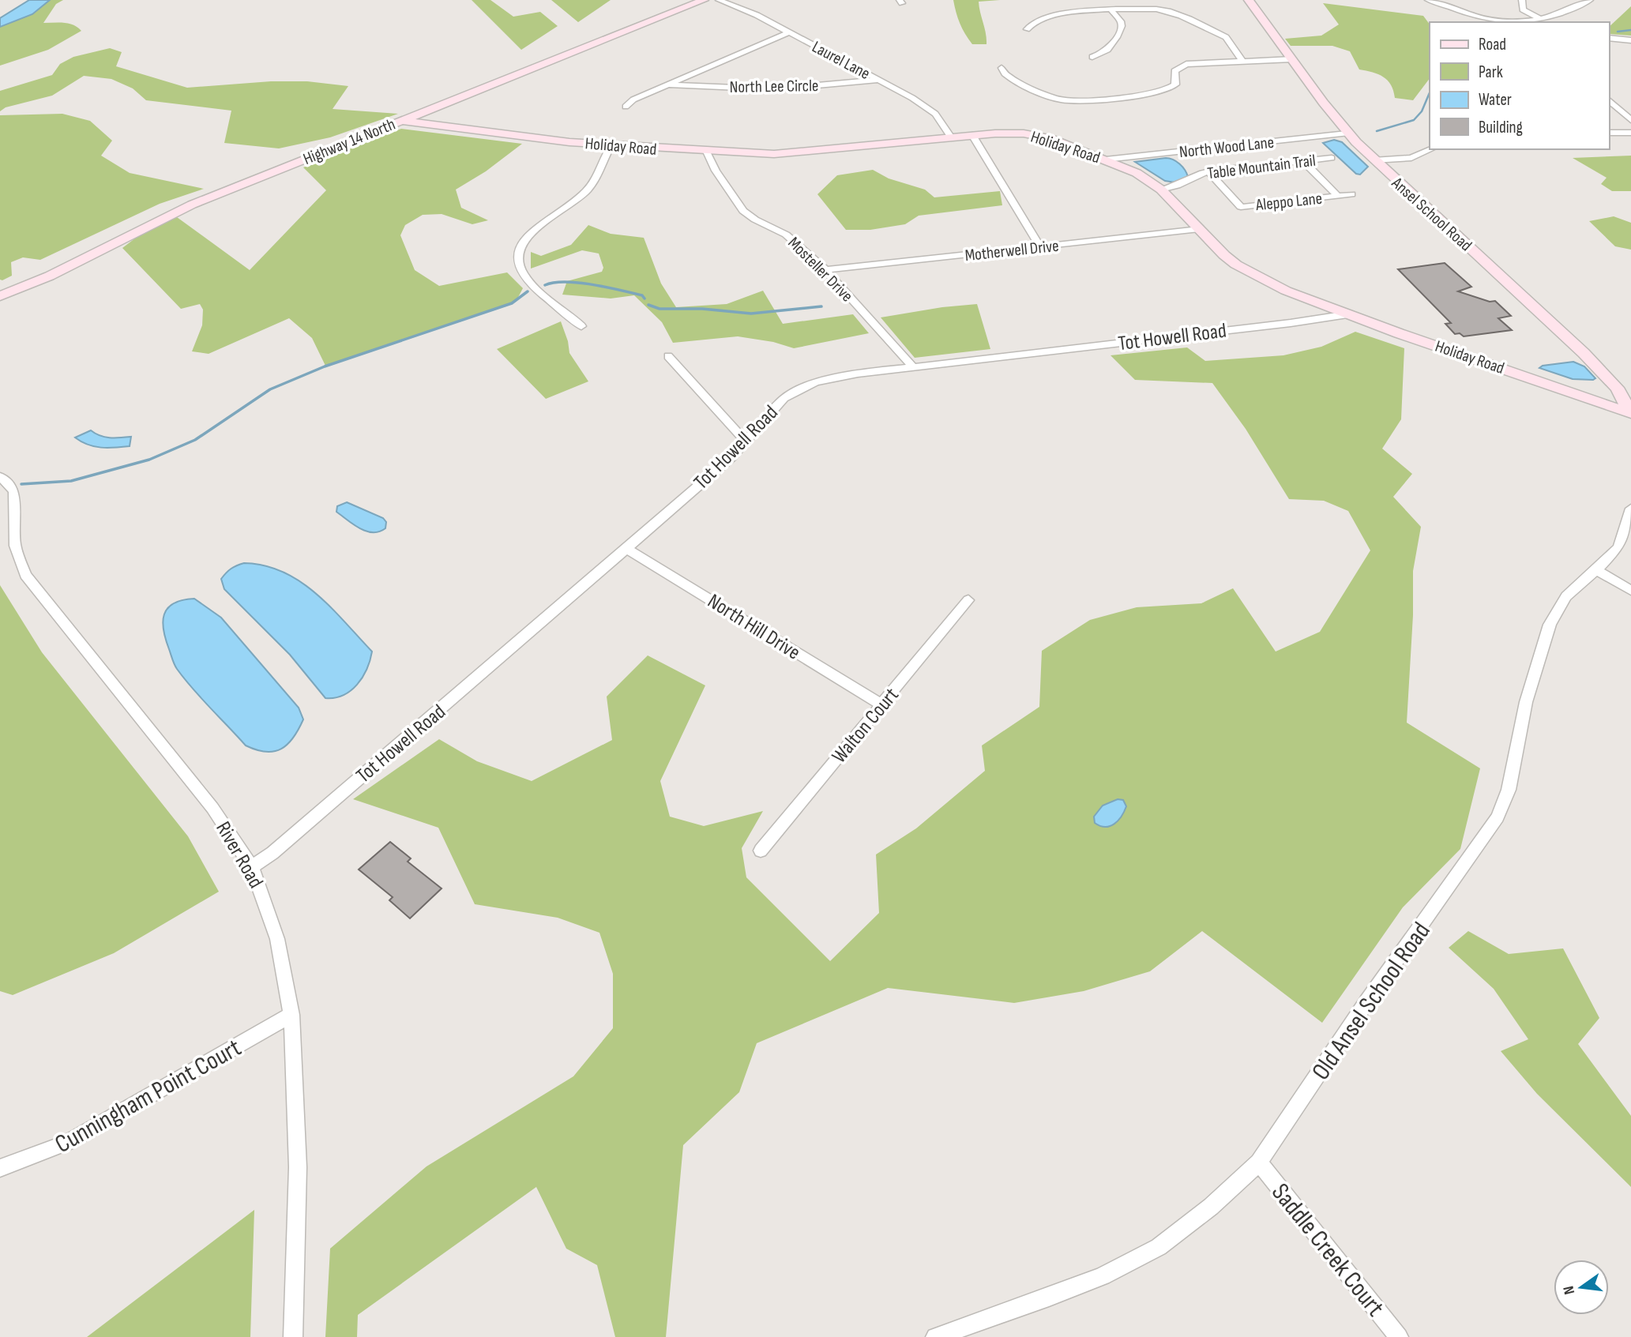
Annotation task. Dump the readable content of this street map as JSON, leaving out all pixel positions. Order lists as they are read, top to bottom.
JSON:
{
  "streets": {
    "main road": ["Highway 14 North"],
    "street": [
      "Laurel Lane",
      "North Lee Circle",
      "Holiday Road",
      "North Wood Lane",
      "Table Mountain Trail",
      "Aleppo Lane",
      "Ansel School Road",
      "Motherwell Drive",
      "Mosteller Drive",
      "Tot Howell Road",
      "North Hill Drive",
      "Walton Court",
      "River Road",
      "Old Ansel School Road",
      "Cunningham Point Court",
      "Saddle Creek Court"
    ]
  },
  "crossings": [
    ["Laurel Lane", "North Lee Circle"],
    ["Laurel Lane", "Holiday Road"],
    ["Highway 14 North", "Holiday Road"],
    ["Holiday Road", "North Wood Lane"],
    ["Holiday Road", "Table Mountain Trail"],
    ["Holiday Road", "Ansel School Road"],
    ["Holiday Road", "Motherwell Drive"],
    ["Holiday Road", "Mosteller Drive"],
    ["Holiday Road", "Tot Howell Road"],
    ["North Wood Lane", "Ansel School Road"],
    ["Table Mountain Trail", "Aleppo Lane"],
    ["Motherwell Drive", "Mosteller Drive"],
    ["Mosteller Drive", "Tot Howell Road"],
    ["Tot Howell Road", "North Hill Drive"],
    ["Tot Howell Road", "River Road"],
    ["North Hill Drive", "Walton Court"],
    ["River Road", "Cunningham Point Court"],
    ["Old Ansel School Road", "Saddle Creek Court"]
  ],
  "legend": [
    "Road",
    "Park",
    "Water",
    "Building"
  ],
  "north": "left"
}
